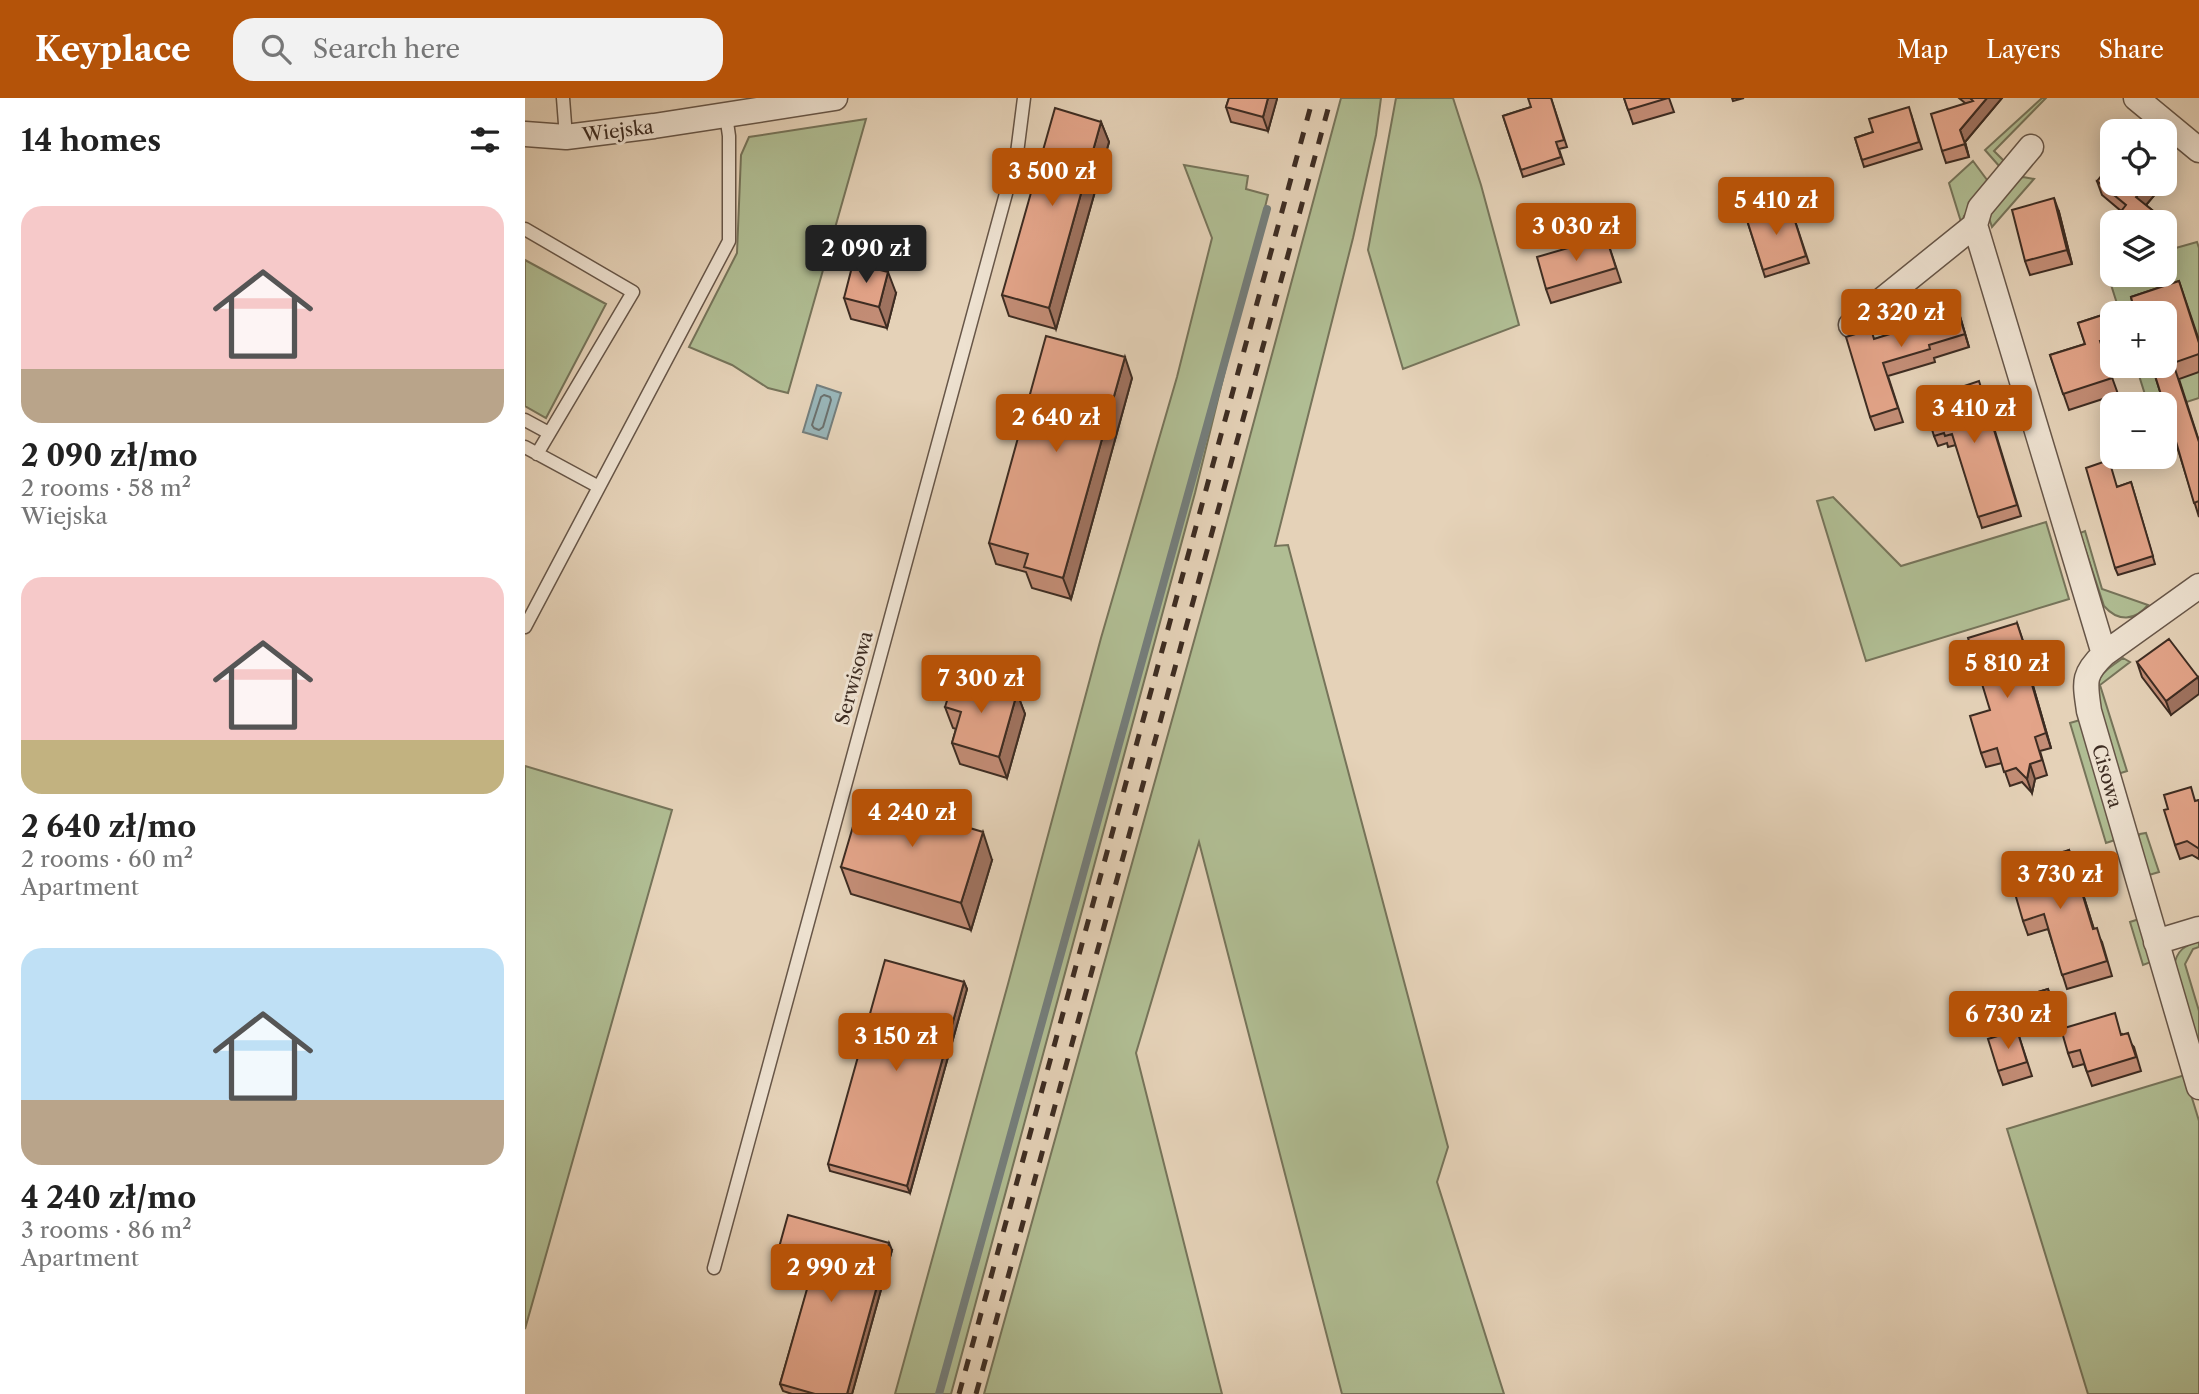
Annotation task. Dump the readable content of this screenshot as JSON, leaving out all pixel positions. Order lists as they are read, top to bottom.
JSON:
{
  "streets": {
    "street": ["Wiejska", "Cisowa"],
    "lane": ["Serwisowa"]
  },
  "page": {
    "header": "Keyplace",
    "search": "Search here",
    "nav": ["Map", "Layers", "Share"],
    "heading": "14 homes",
    "map_buttons": ["+", "−"],
    "price": [
      "3 500 zł",
      "5 410 zł",
      "3 030 zł",
      "2 090 zł",
      "2 320 zł",
      "3 410 zł",
      "2 640 zł",
      "5 810 zł",
      "7 300 zł",
      "4 240 zł",
      "3 730 zł",
      "6 730 zł",
      "3 150 zł",
      "2 990 zł"
    ],
    "list": [
      {
        "name": "2 090 zł/mo",
        "note": "2 rooms · 58 m² · Wiejska"
      },
      {
        "name": "2 640 zł/mo",
        "note": "2 rooms · 60 m² · Apartment"
      },
      {
        "name": "4 240 zł/mo",
        "note": "3 rooms · 86 m² · Apartment"
      }
    ]
  }
}
